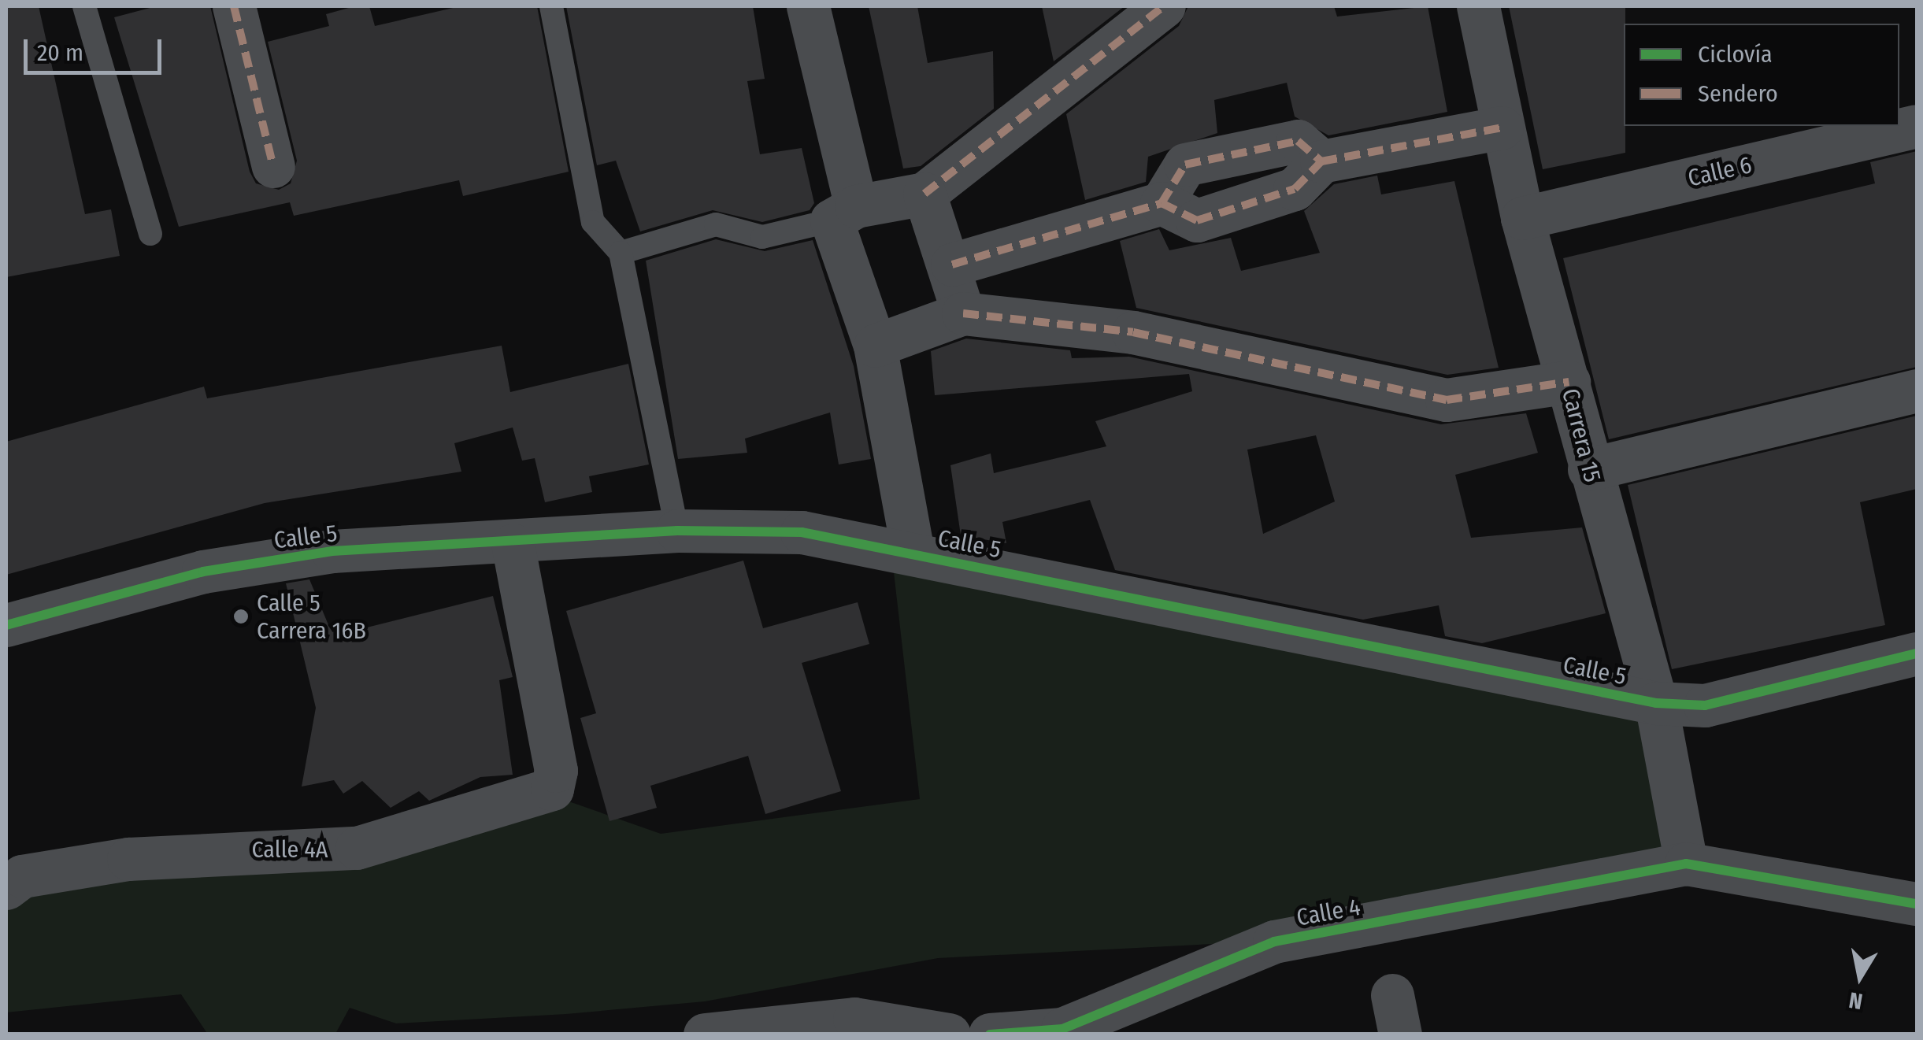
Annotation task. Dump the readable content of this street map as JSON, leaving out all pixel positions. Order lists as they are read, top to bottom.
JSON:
{
  "streets": {
    "street": [
      "Calle 6",
      "Carrera 15",
      "Calle 5",
      "Calle 4A",
      "Calle 4"
    ]
  },
  "crossings": [
    ["Calle 6", "Carrera 15"],
    ["Carrera 15", "Calle 5"],
    ["Carrera 15", "Calle 4"],
    ["Calle 5", "Calle 4A"]
  ],
  "places": ["Calle 5 Carrera 16B"],
  "legend": ["Ciclovía", "Sendero"],
  "scale_bar": "20 m",
  "north": "bottom"
}
